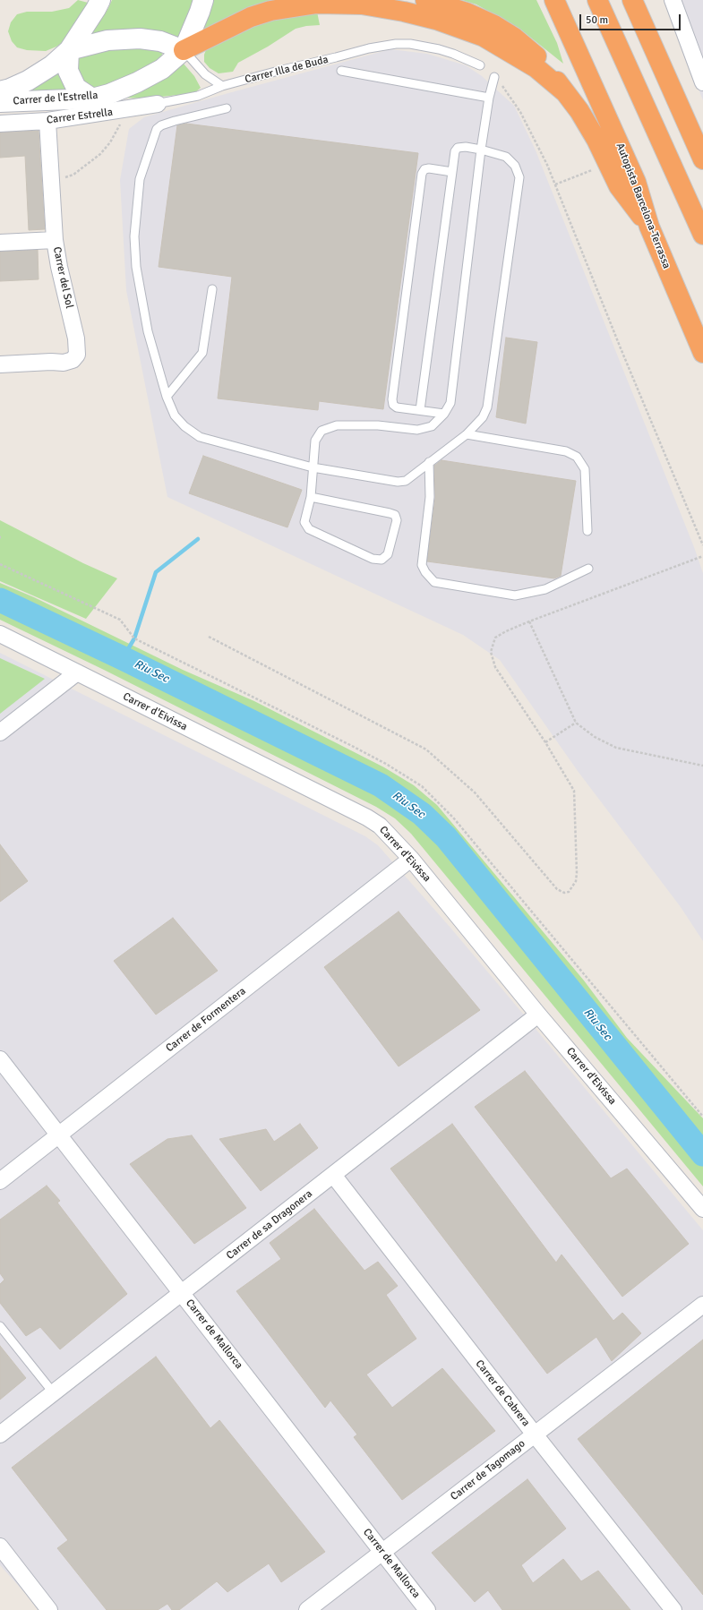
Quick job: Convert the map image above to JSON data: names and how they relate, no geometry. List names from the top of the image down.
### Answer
{
  "streets": {
    "highway": ["Autopista Barcelona-Terrassa"],
    "street": [
      "Carrer de l'Estrella",
      "Carrer Estrella",
      "Carrer del Sol",
      "Carrer d'Eivissa",
      "Carrer de Formentera",
      "Carrer de sa Dragonera",
      "Carrer de Mallorca",
      "Carrer de Cabrera",
      "Carrer de Tagomago"
    ],
    "lane": ["Carrer Illa de Buda"]
  },
  "crossings": [
    ["Carrer Illa de Buda", "Carrer Estrella"],
    ["Carrer Estrella", "Carrer del Sol"],
    ["Carrer d'Eivissa", "Carrer de Formentera"],
    ["Carrer d'Eivissa", "Carrer de sa Dragonera"],
    ["Carrer de Formentera", "Carrer de Mallorca"],
    ["Carrer de sa Dragonera", "Carrer de Mallorca"],
    ["Carrer de sa Dragonera", "Carrer de Cabrera"],
    ["Carrer de Mallorca", "Carrer de Tagomago"],
    ["Carrer de Cabrera", "Carrer de Tagomago"]
  ],
  "water": ["Riu Sec"],
  "scale_bar": "50 m"
}
